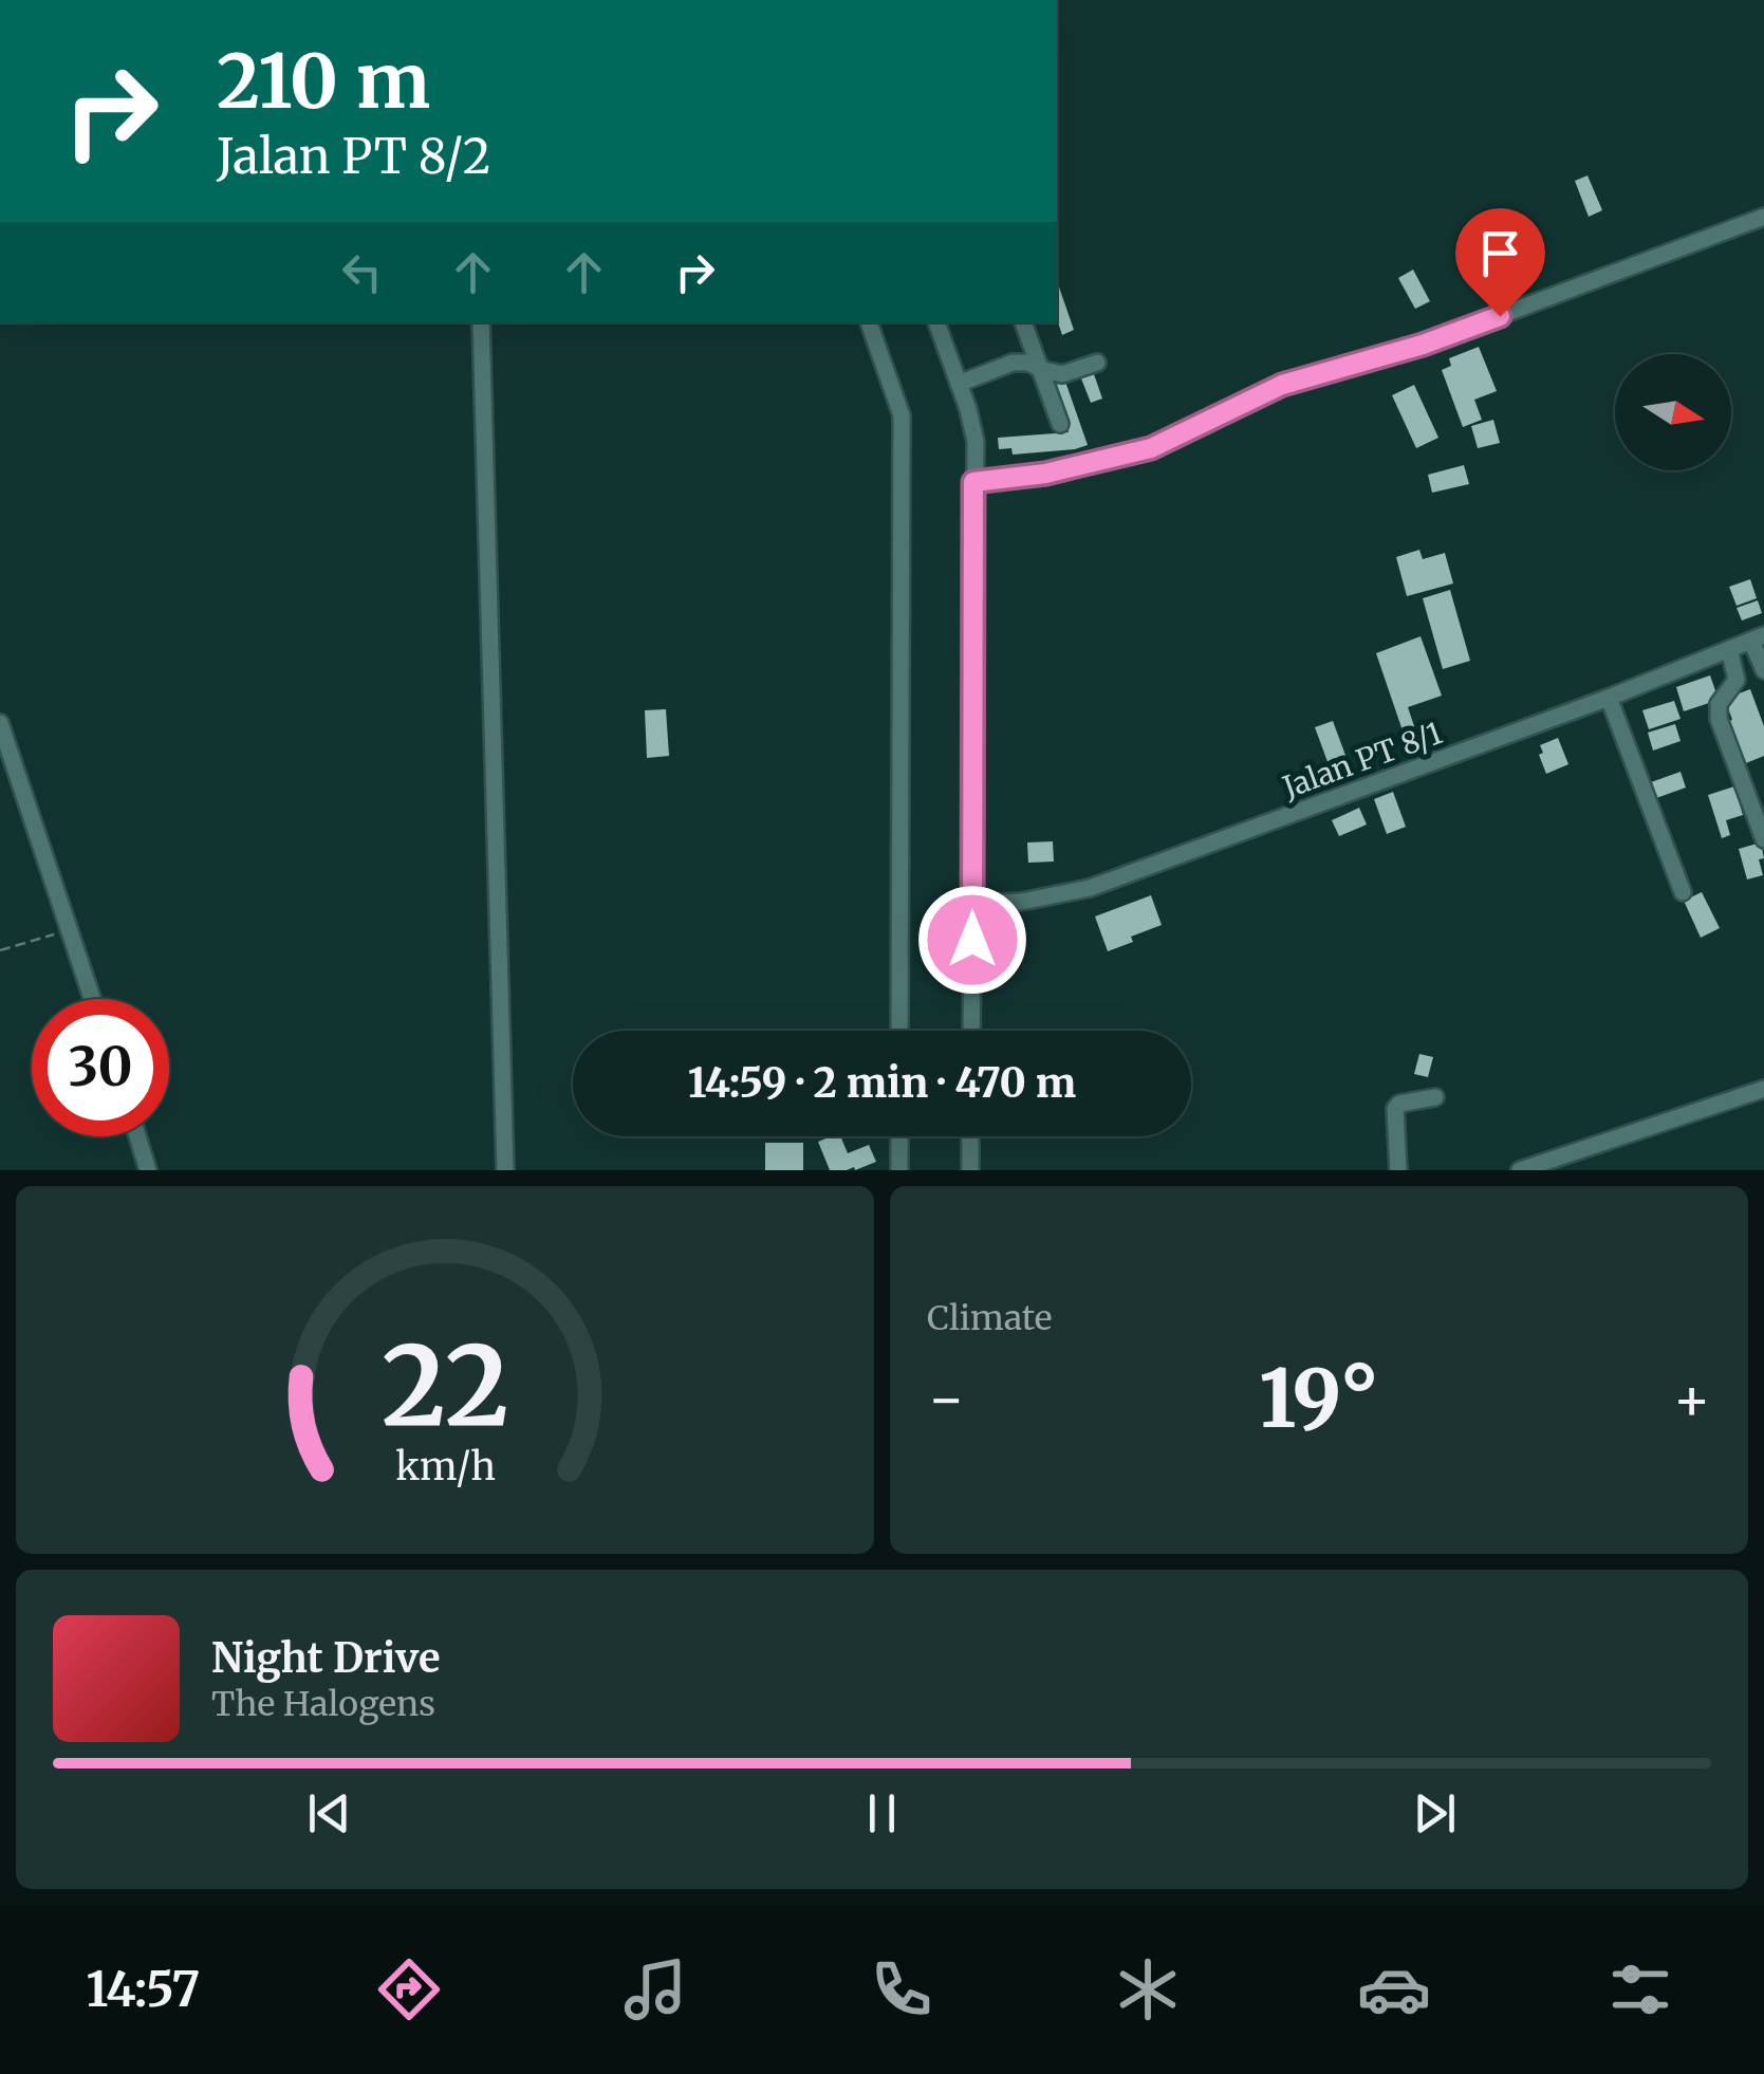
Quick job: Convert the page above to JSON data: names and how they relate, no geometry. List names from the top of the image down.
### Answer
{
  "streets": {
    "street": ["Jalan PT 8/1"]
  },
  "north": "right",
  "page": {
    "turn": ["210 m", "Jalan PT 8/2"],
    "limit": "30",
    "trip": "14:59 · 2 min · 470 m",
    "tile": "Climate",
    "heat": ["−", "19°", "+"],
    "song": ["Night Drive", "The Halogens"],
    "tabs": "14:57",
    "gauge": ["22", "km/h"]
  }
}
